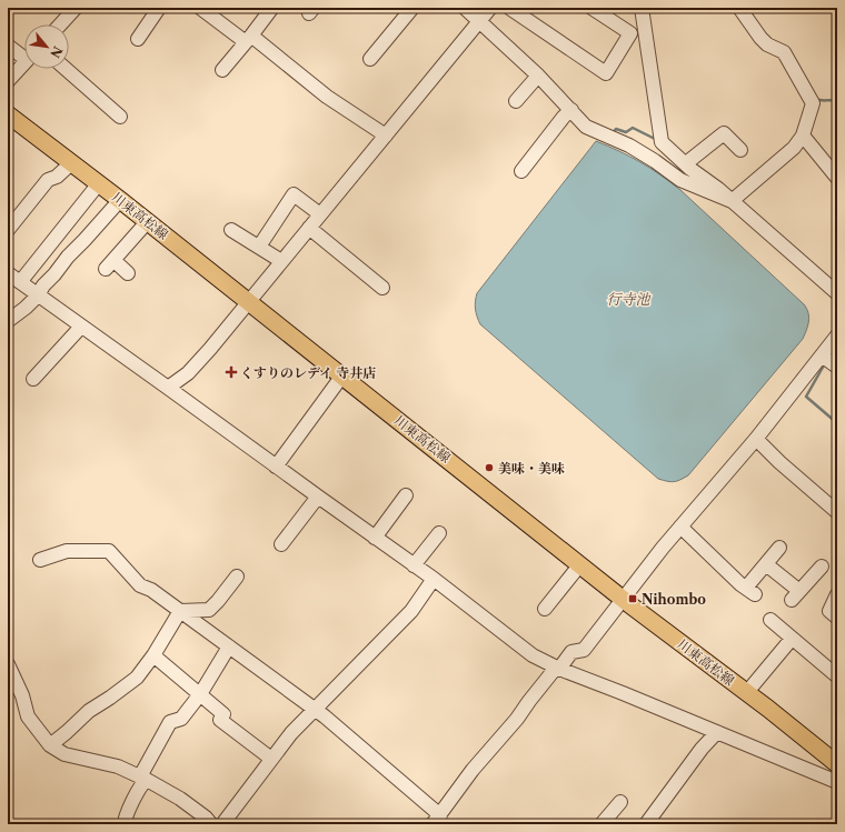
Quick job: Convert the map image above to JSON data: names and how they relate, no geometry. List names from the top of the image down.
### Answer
{
  "streets": {
    "main road": ["川東高松線"]
  },
  "water": ["行寺池"],
  "places": {
    "health": ["くすりのレデイ 寺井店"],
    "other": ["美味・美味"],
    "transit": ["Nihombo"]
  },
  "north": "bottom right"
}
